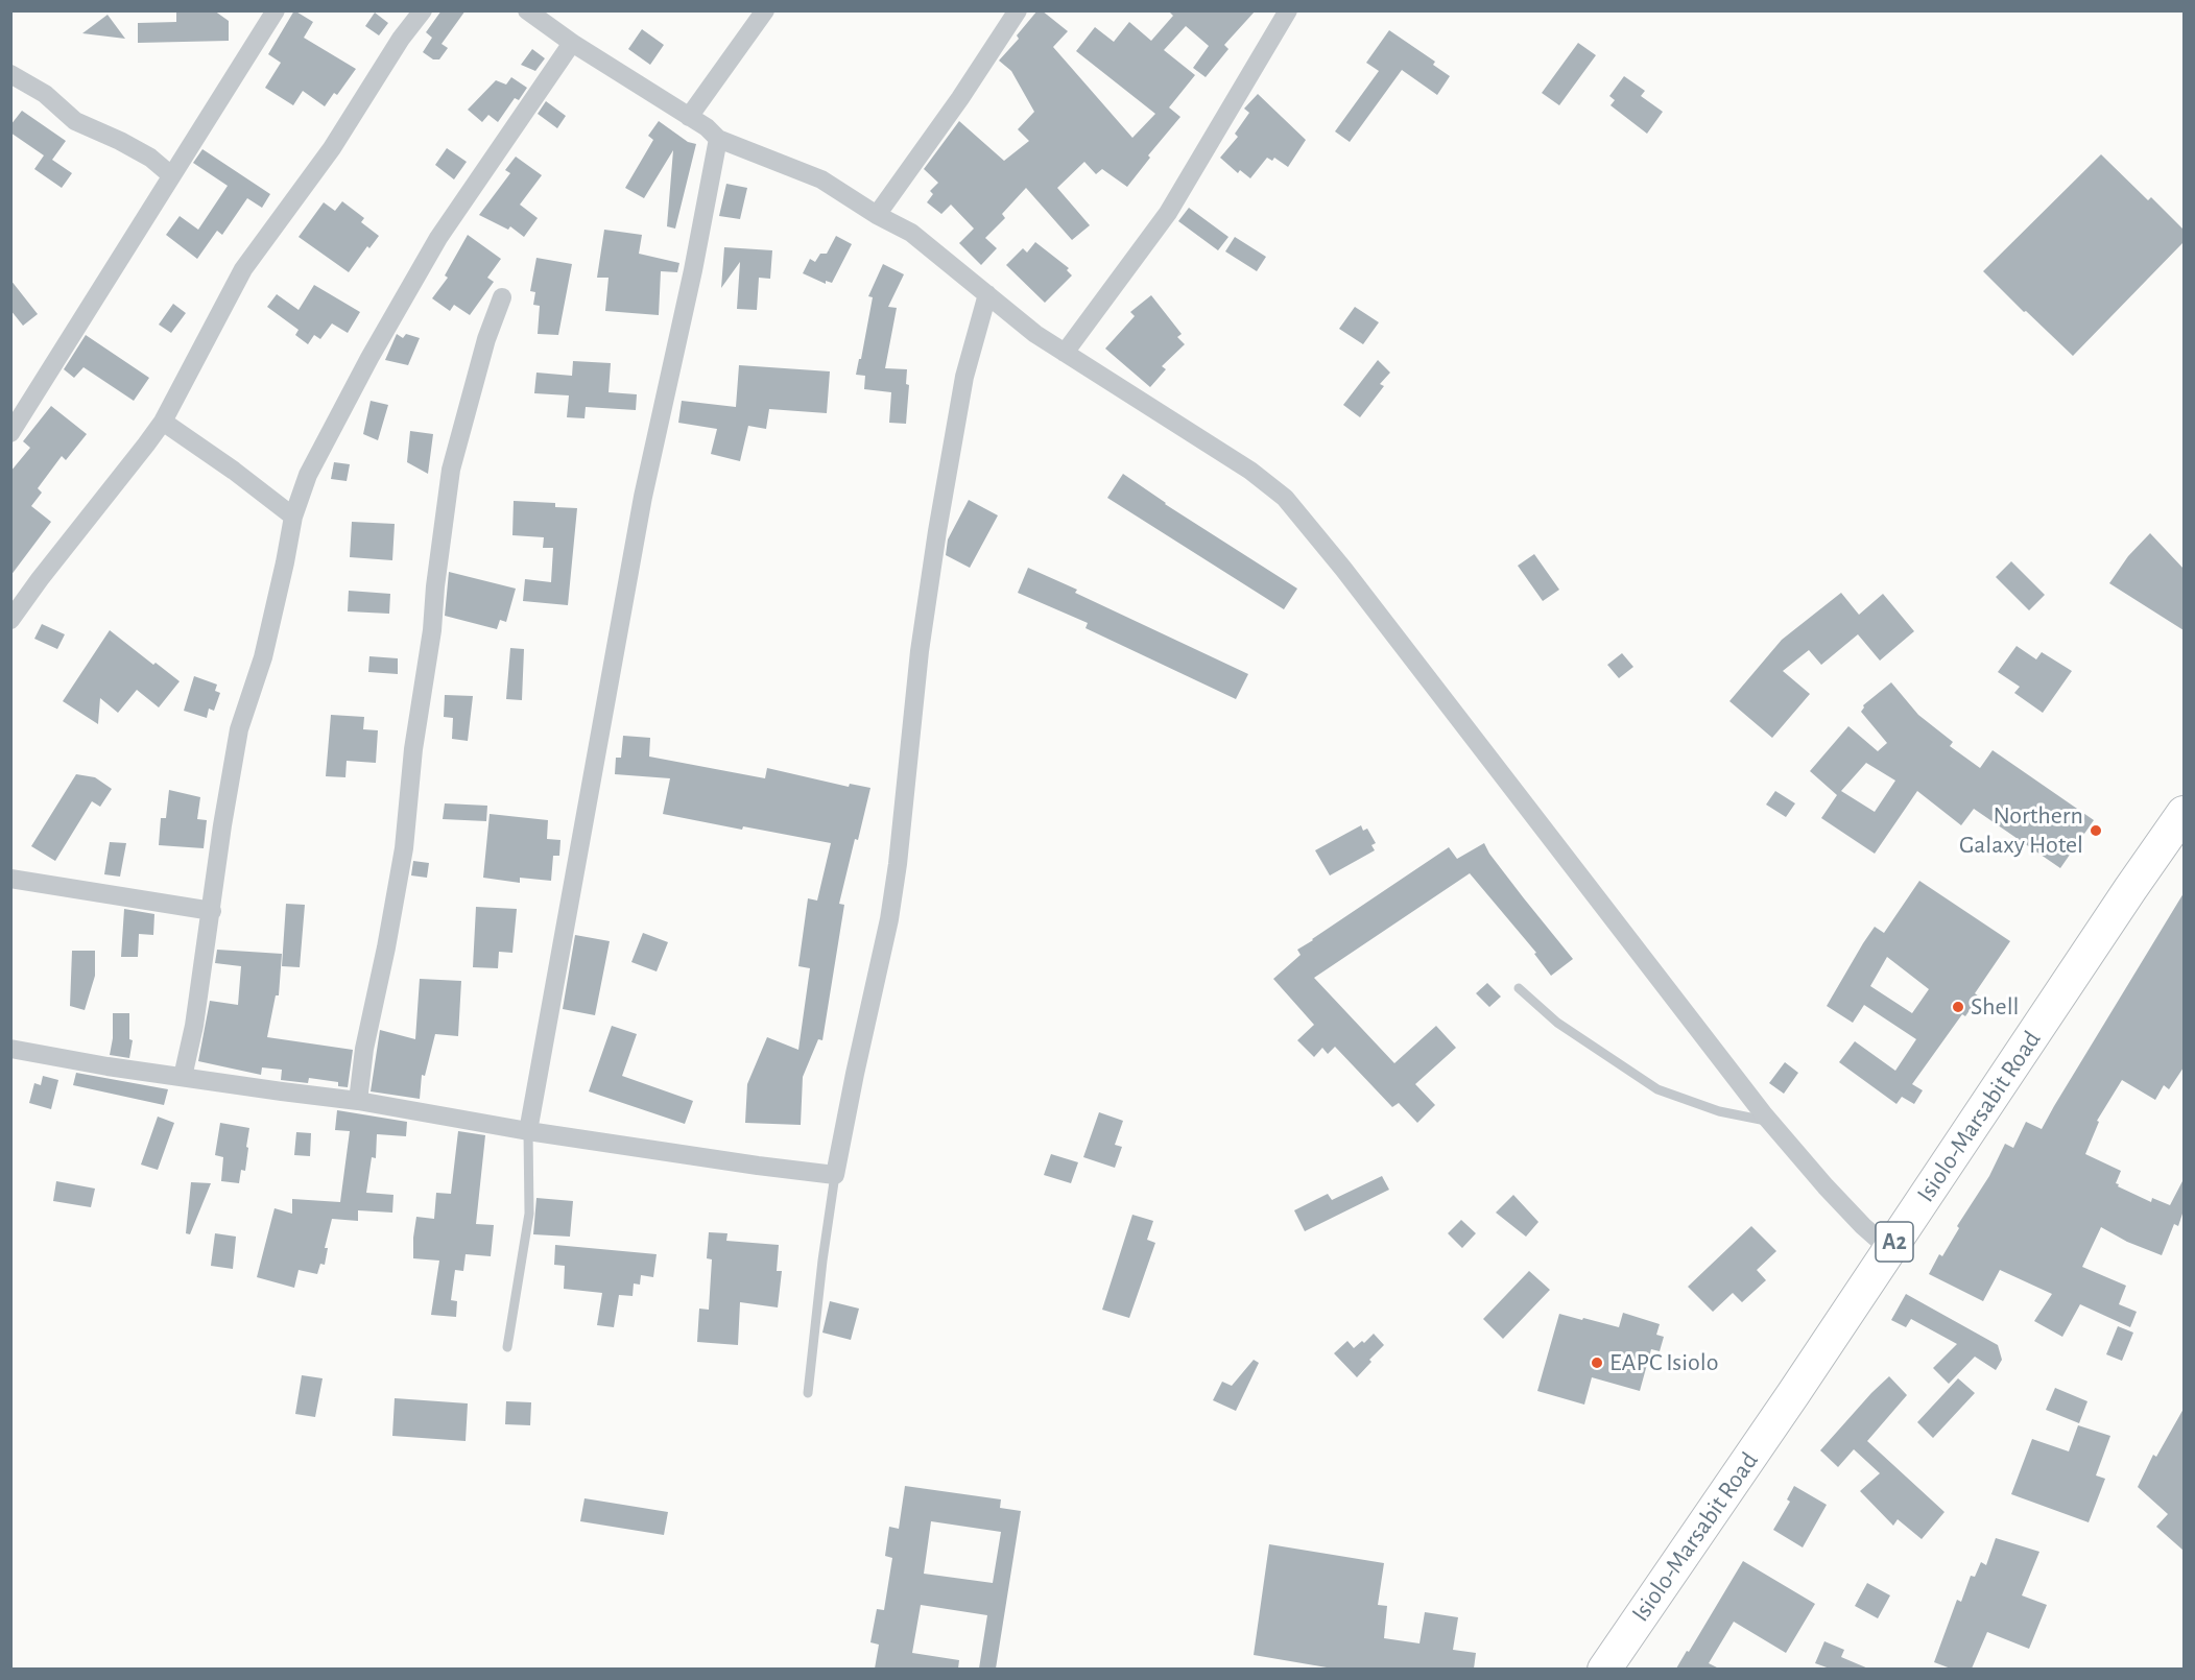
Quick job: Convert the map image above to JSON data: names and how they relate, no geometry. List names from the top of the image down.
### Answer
{
  "streets": {
    "highway": ["Isiolo-Marsabit Road", "A2"]
  },
  "places": ["Northern Galaxy Hotel", "Shell", "EAPC Isiolo"]
}
